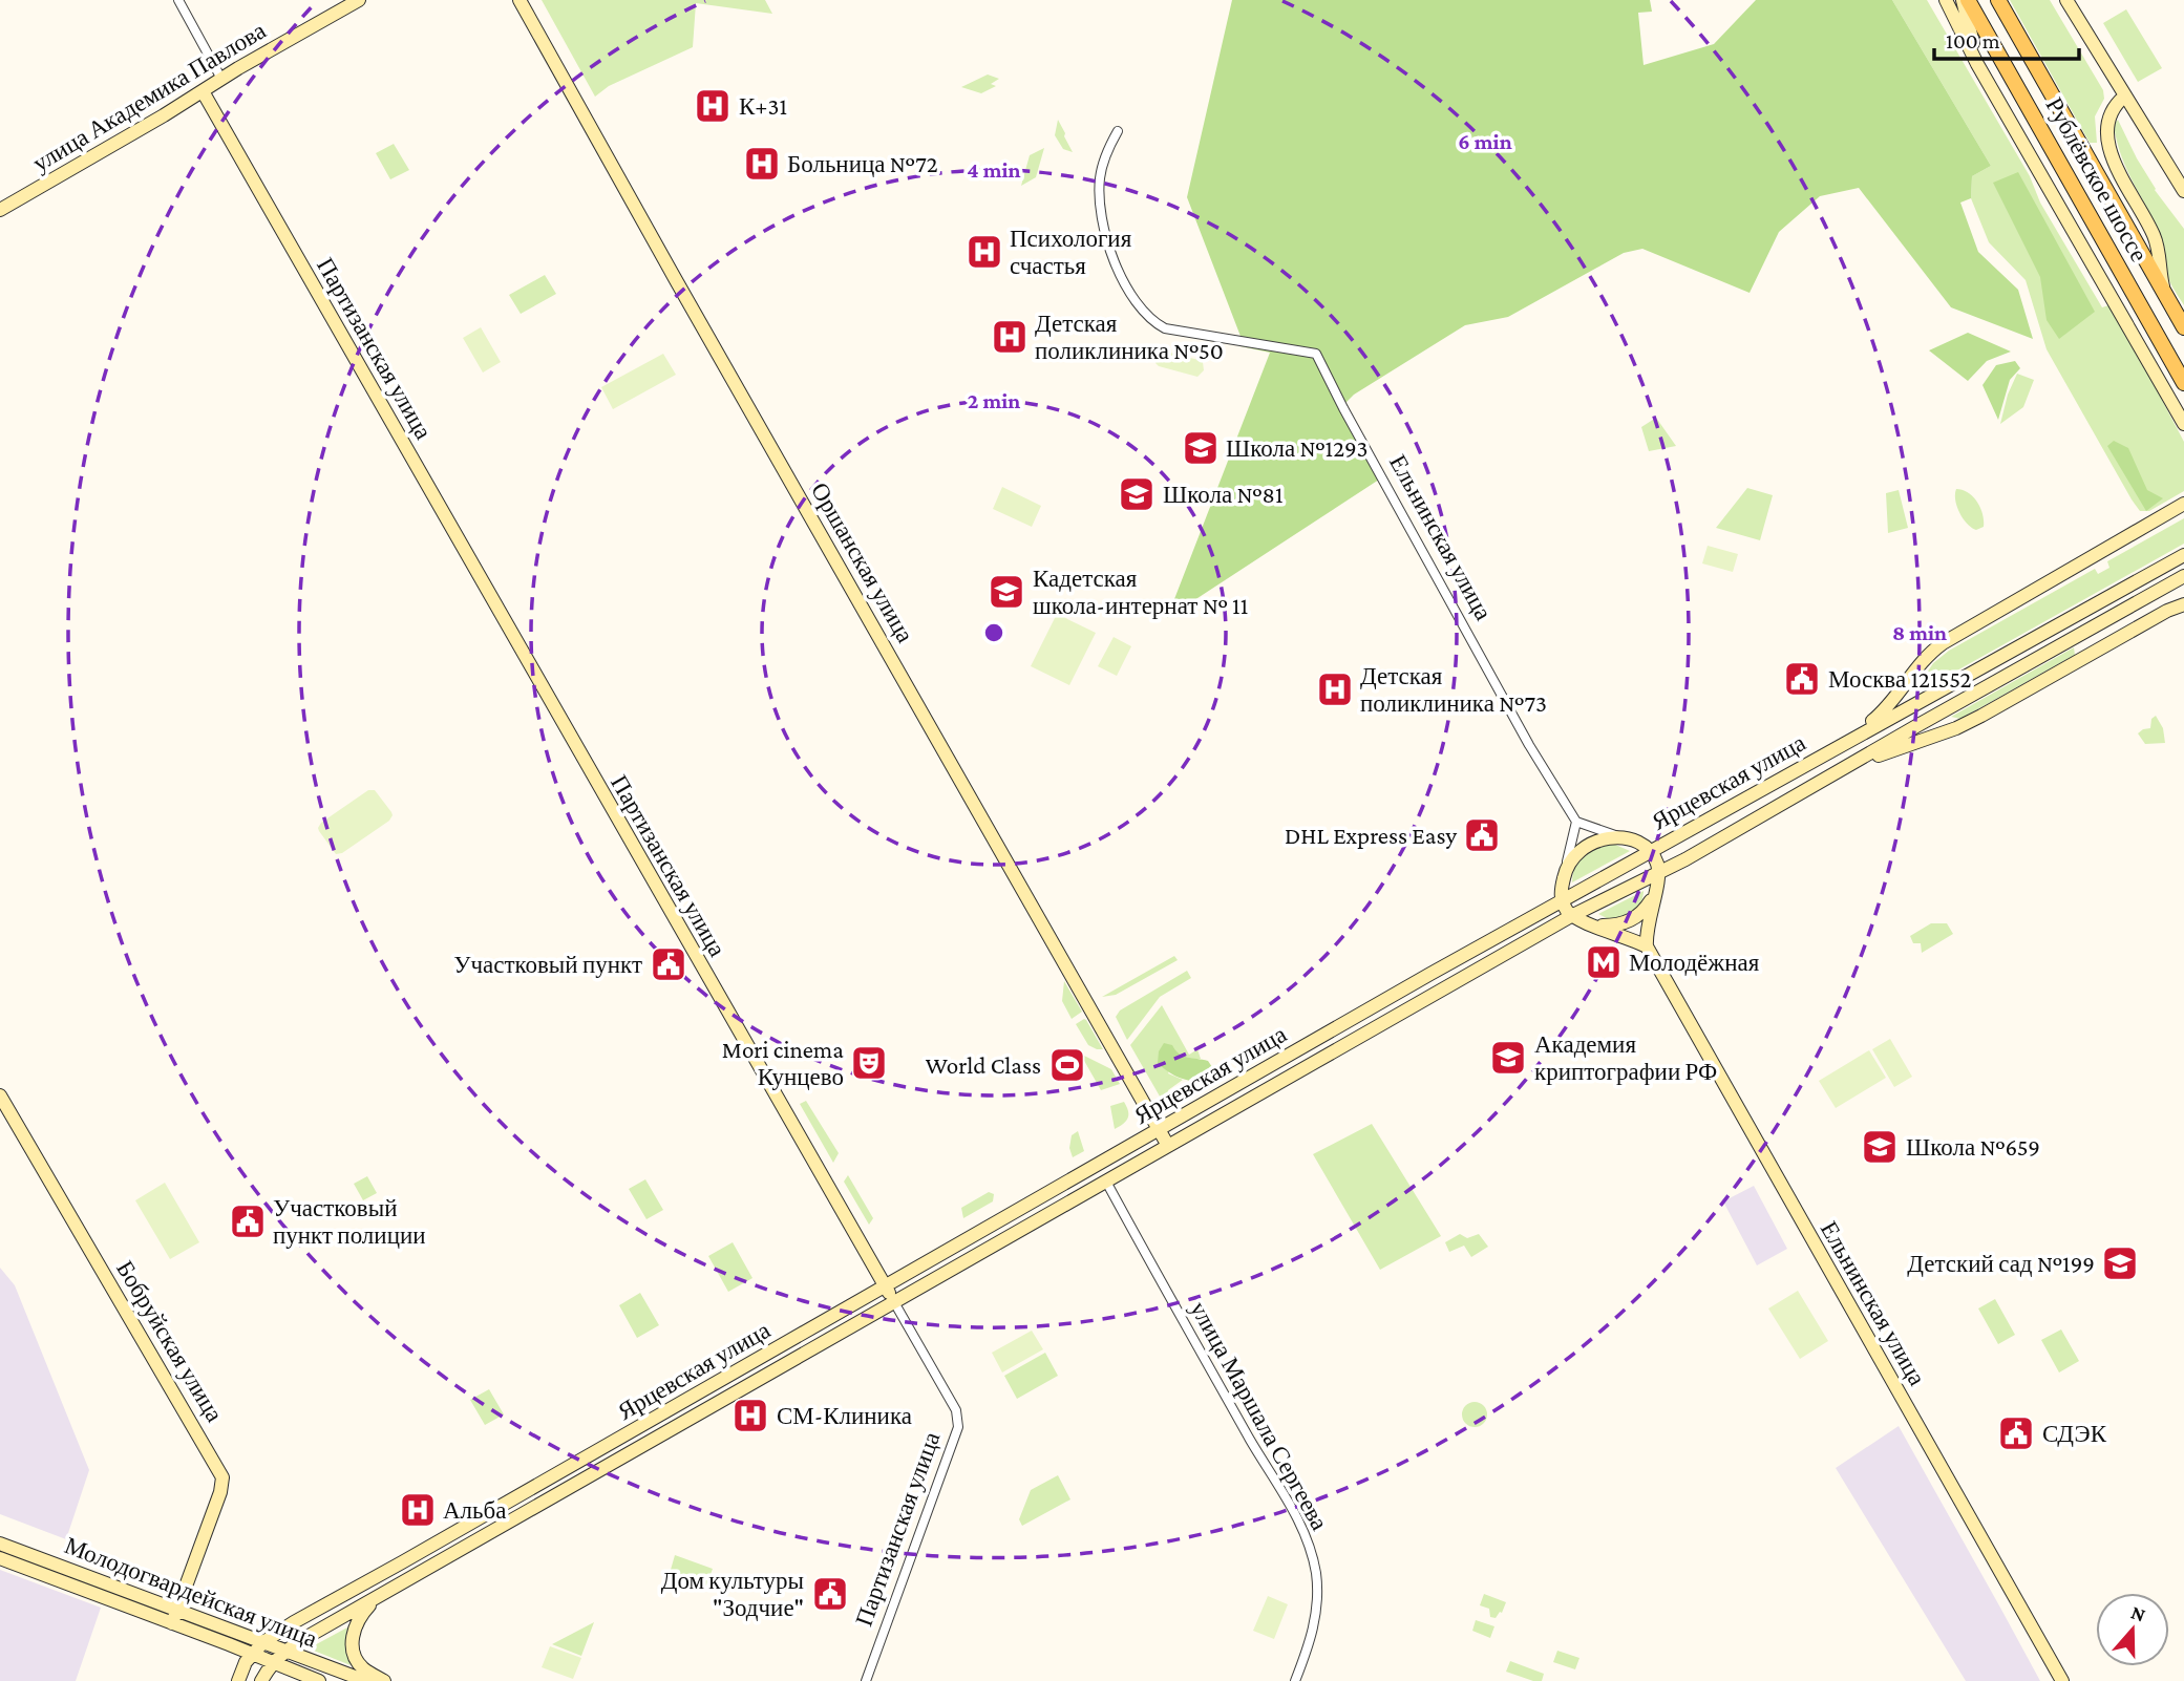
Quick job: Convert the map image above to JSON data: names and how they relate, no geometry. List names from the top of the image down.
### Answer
{
  "streets": {
    "main road": [
      "улица Академика Павлова",
      "Рублёвское шоссе",
      "Партизанская улица",
      "Ельнинская улица",
      "Оршанская улица",
      "Ярцевская улица",
      "Бобруйская улица",
      "Молодогвардейская улица"
    ],
    "street": ["улица Маршала Сергеева"]
  },
  "crossings": [
    ["улица Академика Павлова", "Партизанская улица"],
    ["Партизанская улица", "Ярцевская улица"],
    ["Оршанская улица", "Ярцевская улица"],
    ["Ярцевская улица", "улица Маршала Сергеева"],
    ["Ярцевская улица", "Молодогвардейская улица"],
    ["Бобруйская улица", "Молодогвардейская улица"]
  ],
  "places": {
    "hospital": [
      "К+31",
      "Больница №72",
      "Психология счастья",
      "Детская поликлиника №50",
      "Детская поликлиника №73",
      "СМ-Клиника",
      "Альба"
    ],
    "school or university": [
      "Школа №1293",
      "Школа №81",
      "Кадетская школа-интернат № 11",
      "Академия криптографии РФ",
      "Школа №659",
      "Детский сад №199"
    ],
    "public building": [
      "Москва 121552",
      "DHL Express Easy",
      "Участковый пункт",
      "Участковый пункт полиции",
      "СДЭК",
      "Дом культуры \"Зодчие\""
    ],
    "metro station": ["Молодёжная"],
    "theatre": ["Mori cinema Кунцево"],
    "sports": ["World Class"]
  },
  "scale_bar": "100 m",
  "north": "top",
  "rings": [
    "6 min",
    "4 min",
    "2 min",
    "8 min"
  ]
}
